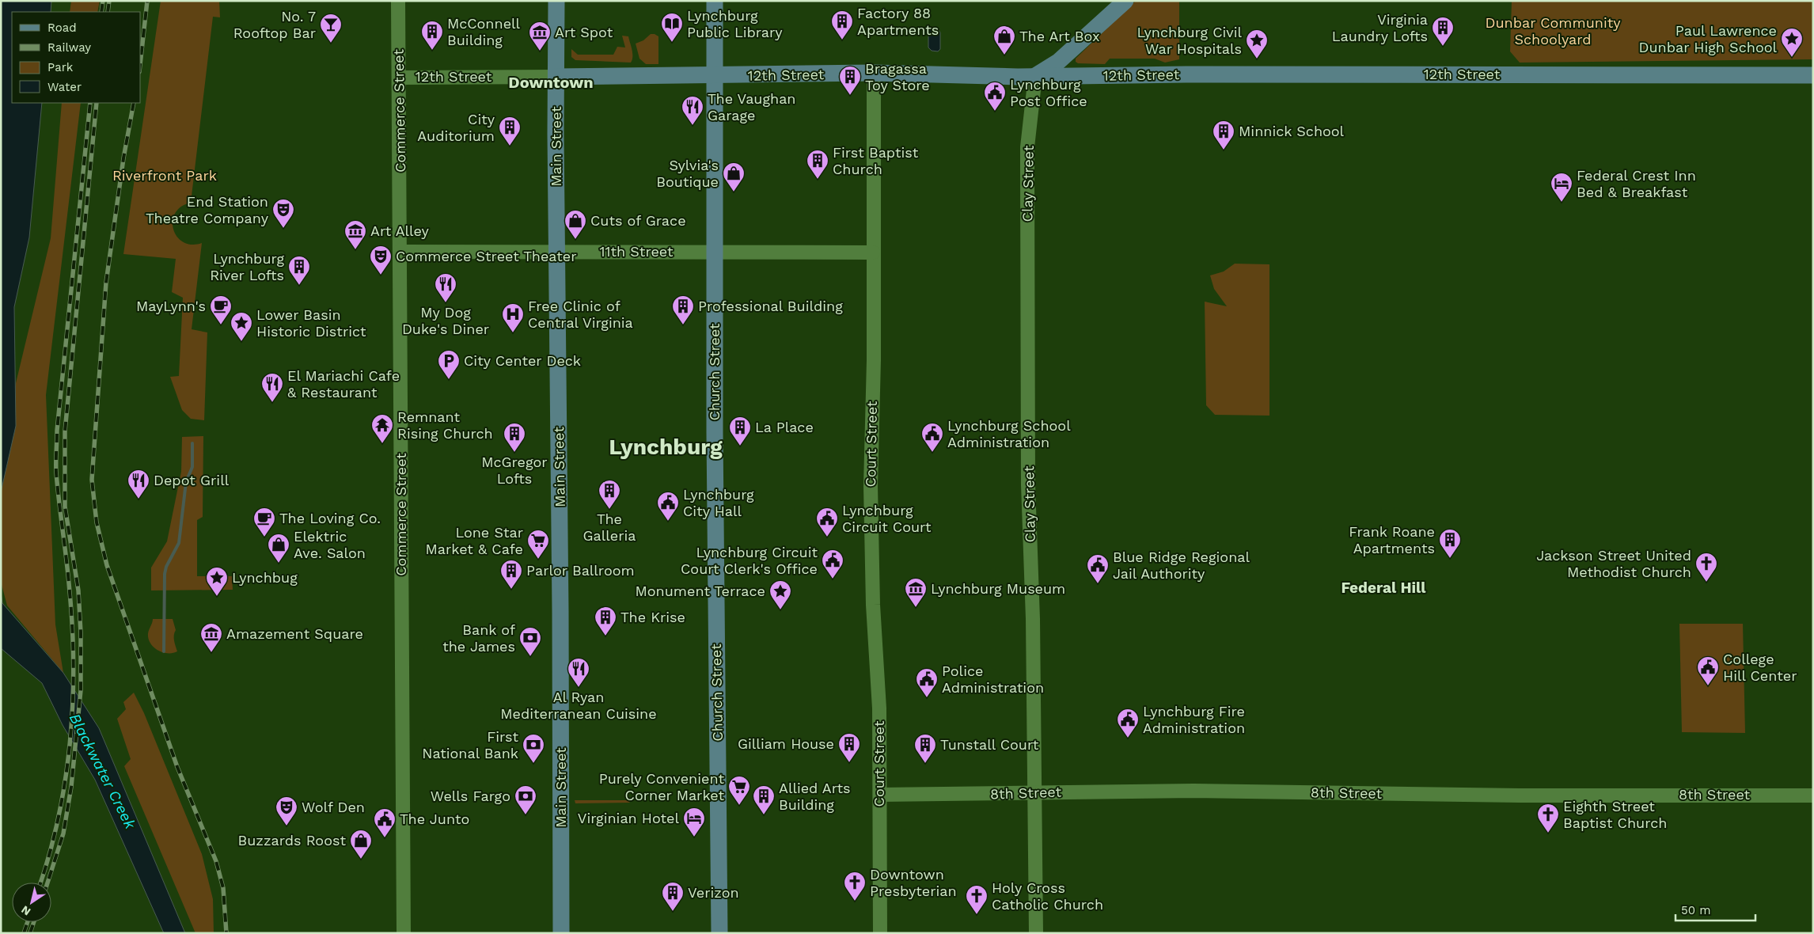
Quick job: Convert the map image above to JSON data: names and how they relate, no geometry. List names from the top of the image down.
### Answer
{
  "streets": {
    "main road": ["12th Street", "Main Street", "Church Street"],
    "street": [
      "Commerce Street",
      "Clay Street",
      "11th Street",
      "Court Street",
      "8th Street"
    ]
  },
  "crossings": [
    ["12th Street", "Commerce Street"],
    ["12th Street", "Main Street"],
    ["12th Street", "Clay Street"],
    ["12th Street", "Church Street"],
    ["12th Street", "Court Street"],
    ["Commerce Street", "11th Street"],
    ["Main Street", "11th Street"],
    ["Clay Street", "8th Street"],
    ["11th Street", "Church Street"],
    ["11th Street", "Court Street"],
    ["Court Street", "8th Street"]
  ],
  "districts": ["Downtown", "Lynchburg", "Federal Hill"],
  "water": ["Blackwater Creek"],
  "parks": ["Dunbar Community Schoolyard", "Riverfront Park"],
  "places": {
    "building": [
      "Factory 88 Apartments",
      "Virginia Laundry Lofts",
      "McConnell Building",
      "Bragassa Toy Store",
      "City Auditorium",
      "Minnick School",
      "First Baptist Church",
      "Lynchburg River Lofts",
      "Professional Building",
      "La Place",
      "McGregor Lofts",
      "The Galleria",
      "Frank Roane Apartments",
      "Parlor Ballroom",
      "The Krise",
      "Gilliam House",
      "Tunstall Court",
      "Allied Arts Building",
      "Verizon"
    ],
    "library": ["Lynchburg Public Library"],
    "bar": ["No. 7 Rooftop Bar"],
    "museum": [
      "Art Spot",
      "Art Alley",
      "Lynchburg Museum",
      "Amazement Square"
    ],
    "shop": [
      "The Art Box",
      "Sylvia's Boutique",
      "Cuts of Grace",
      "Elektric Ave. Salon",
      "Buzzards Roost"
    ],
    "place": [
      "Paul Lawrence Dunbar High School",
      "Lynchburg Civil War Hospitals",
      "Lower Basin Historic District",
      "Lynchbug",
      "Monument Terrace"
    ],
    "public building": [
      "Lynchburg Post Office",
      "Lynchburg School Administration",
      "Lynchburg City Hall",
      "Lynchburg Circuit Court",
      "Lynchburg Circuit Court Clerk's Office",
      "Blue Ridge Regional Jail Authority",
      "College Hill Center",
      "Police Administration",
      "Lynchburg Fire Administration",
      "The Junto"
    ],
    "restaurant": [
      "The Vaughan Garage",
      "My Dog Duke's Diner",
      "El Mariachi Cafe & Restaurant",
      "Depot Grill",
      "Al Ryan Mediterranean Cuisine"
    ],
    "hotel": ["Federal Crest Inn Bed & Breakfast", "Virginian Hotel"],
    "theatre": ["End Station Theatre Company", "Commerce Street Theater", "Wolf Den"],
    "cafe": ["MayLynn's", "The Loving Co."],
    "hospital": ["Free Clinic of Central Virginia"],
    "parking": ["City Center Deck"],
    "temple": ["Remnant Rising Church"],
    "supermarket": ["Lone Star Market & Cafe", "Purely Convenient Corner Market"],
    "church": [
      "Jackson Street United Methodist Church",
      "Eighth Street Baptist Church",
      "Downtown Presbyterian",
      "Holy Cross Catholic Church"
    ],
    "bank": ["Bank of the James", "First National Bank", "Wells Fargo"]
  },
  "legend": [
    "Road",
    "Railway",
    "Park",
    "Water"
  ],
  "scale_bar": "50 m",
  "north": "bottom left"
}
